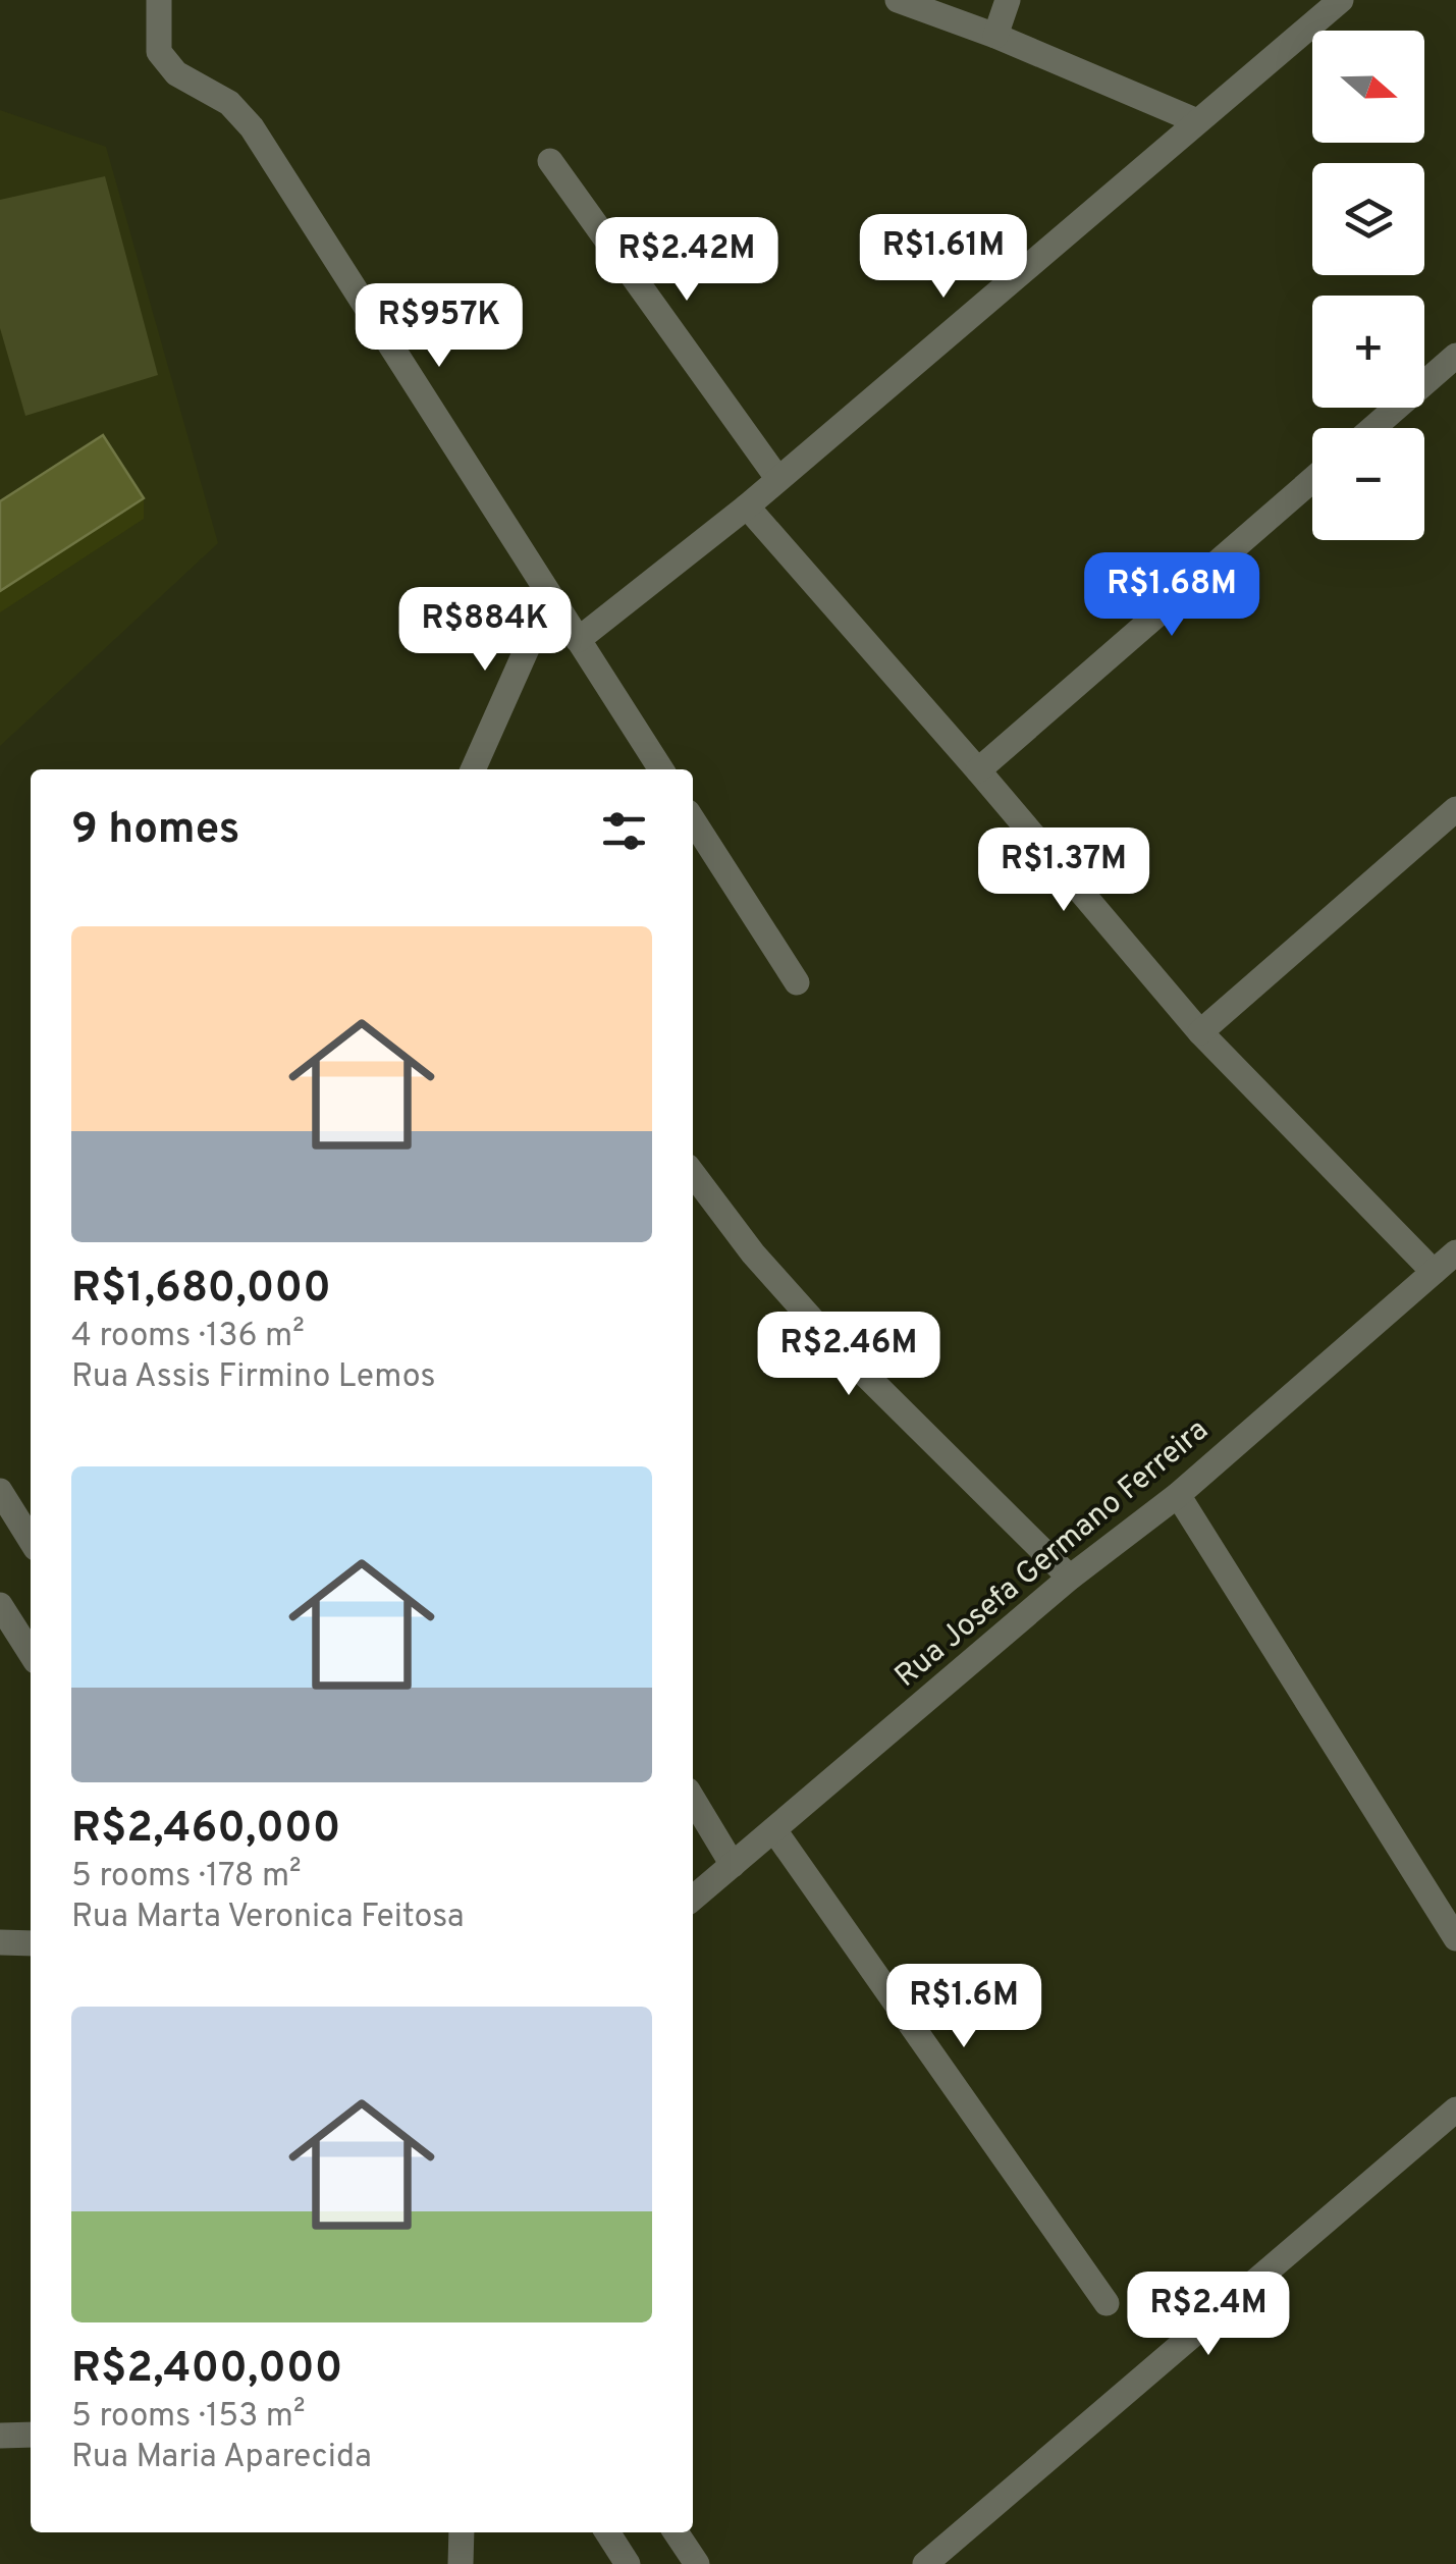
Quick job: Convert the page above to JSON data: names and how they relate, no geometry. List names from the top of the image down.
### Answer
{
  "streets": {
    "street": ["Rua Josefa Germano Ferreira"]
  },
  "north": "right",
  "page": {
    "map_buttons": ["+", "−"],
    "price": [
      "R$1.61M",
      "R$2.42M",
      "R$957K",
      "R$1.68M",
      "R$884K",
      "R$1.37M",
      "R$2.46M",
      "R$1.6M",
      "R$2.4M"
    ],
    "heading": "9 homes",
    "list": [
      {
        "name": "R$1,680,000",
        "note": "4 rooms · 136 m² · Rua Assis Firmino Lemos"
      },
      {
        "name": "R$2,460,000",
        "note": "5 rooms · 178 m² · Rua Marta Veronica Feitosa"
      },
      {
        "name": "R$2,400,000",
        "note": "5 rooms · 153 m² · Rua Maria Aparecida"
      }
    ]
  }
}
